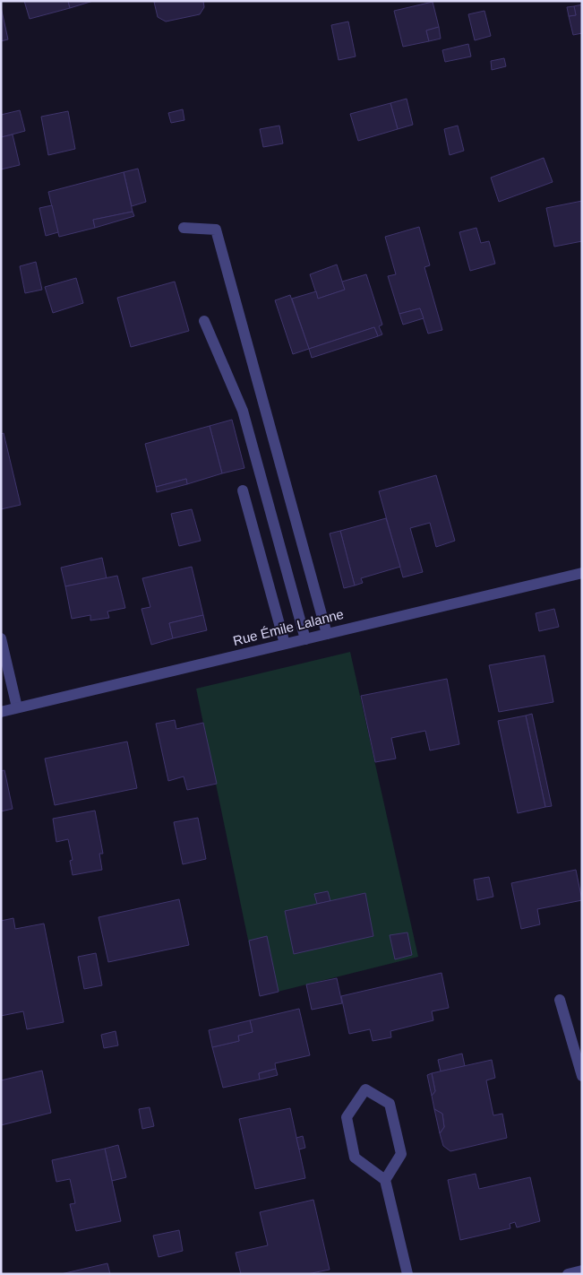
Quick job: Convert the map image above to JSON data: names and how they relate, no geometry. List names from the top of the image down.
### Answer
{
  "streets": {
    "street": ["Rue Émile Lalanne"]
  }
}
